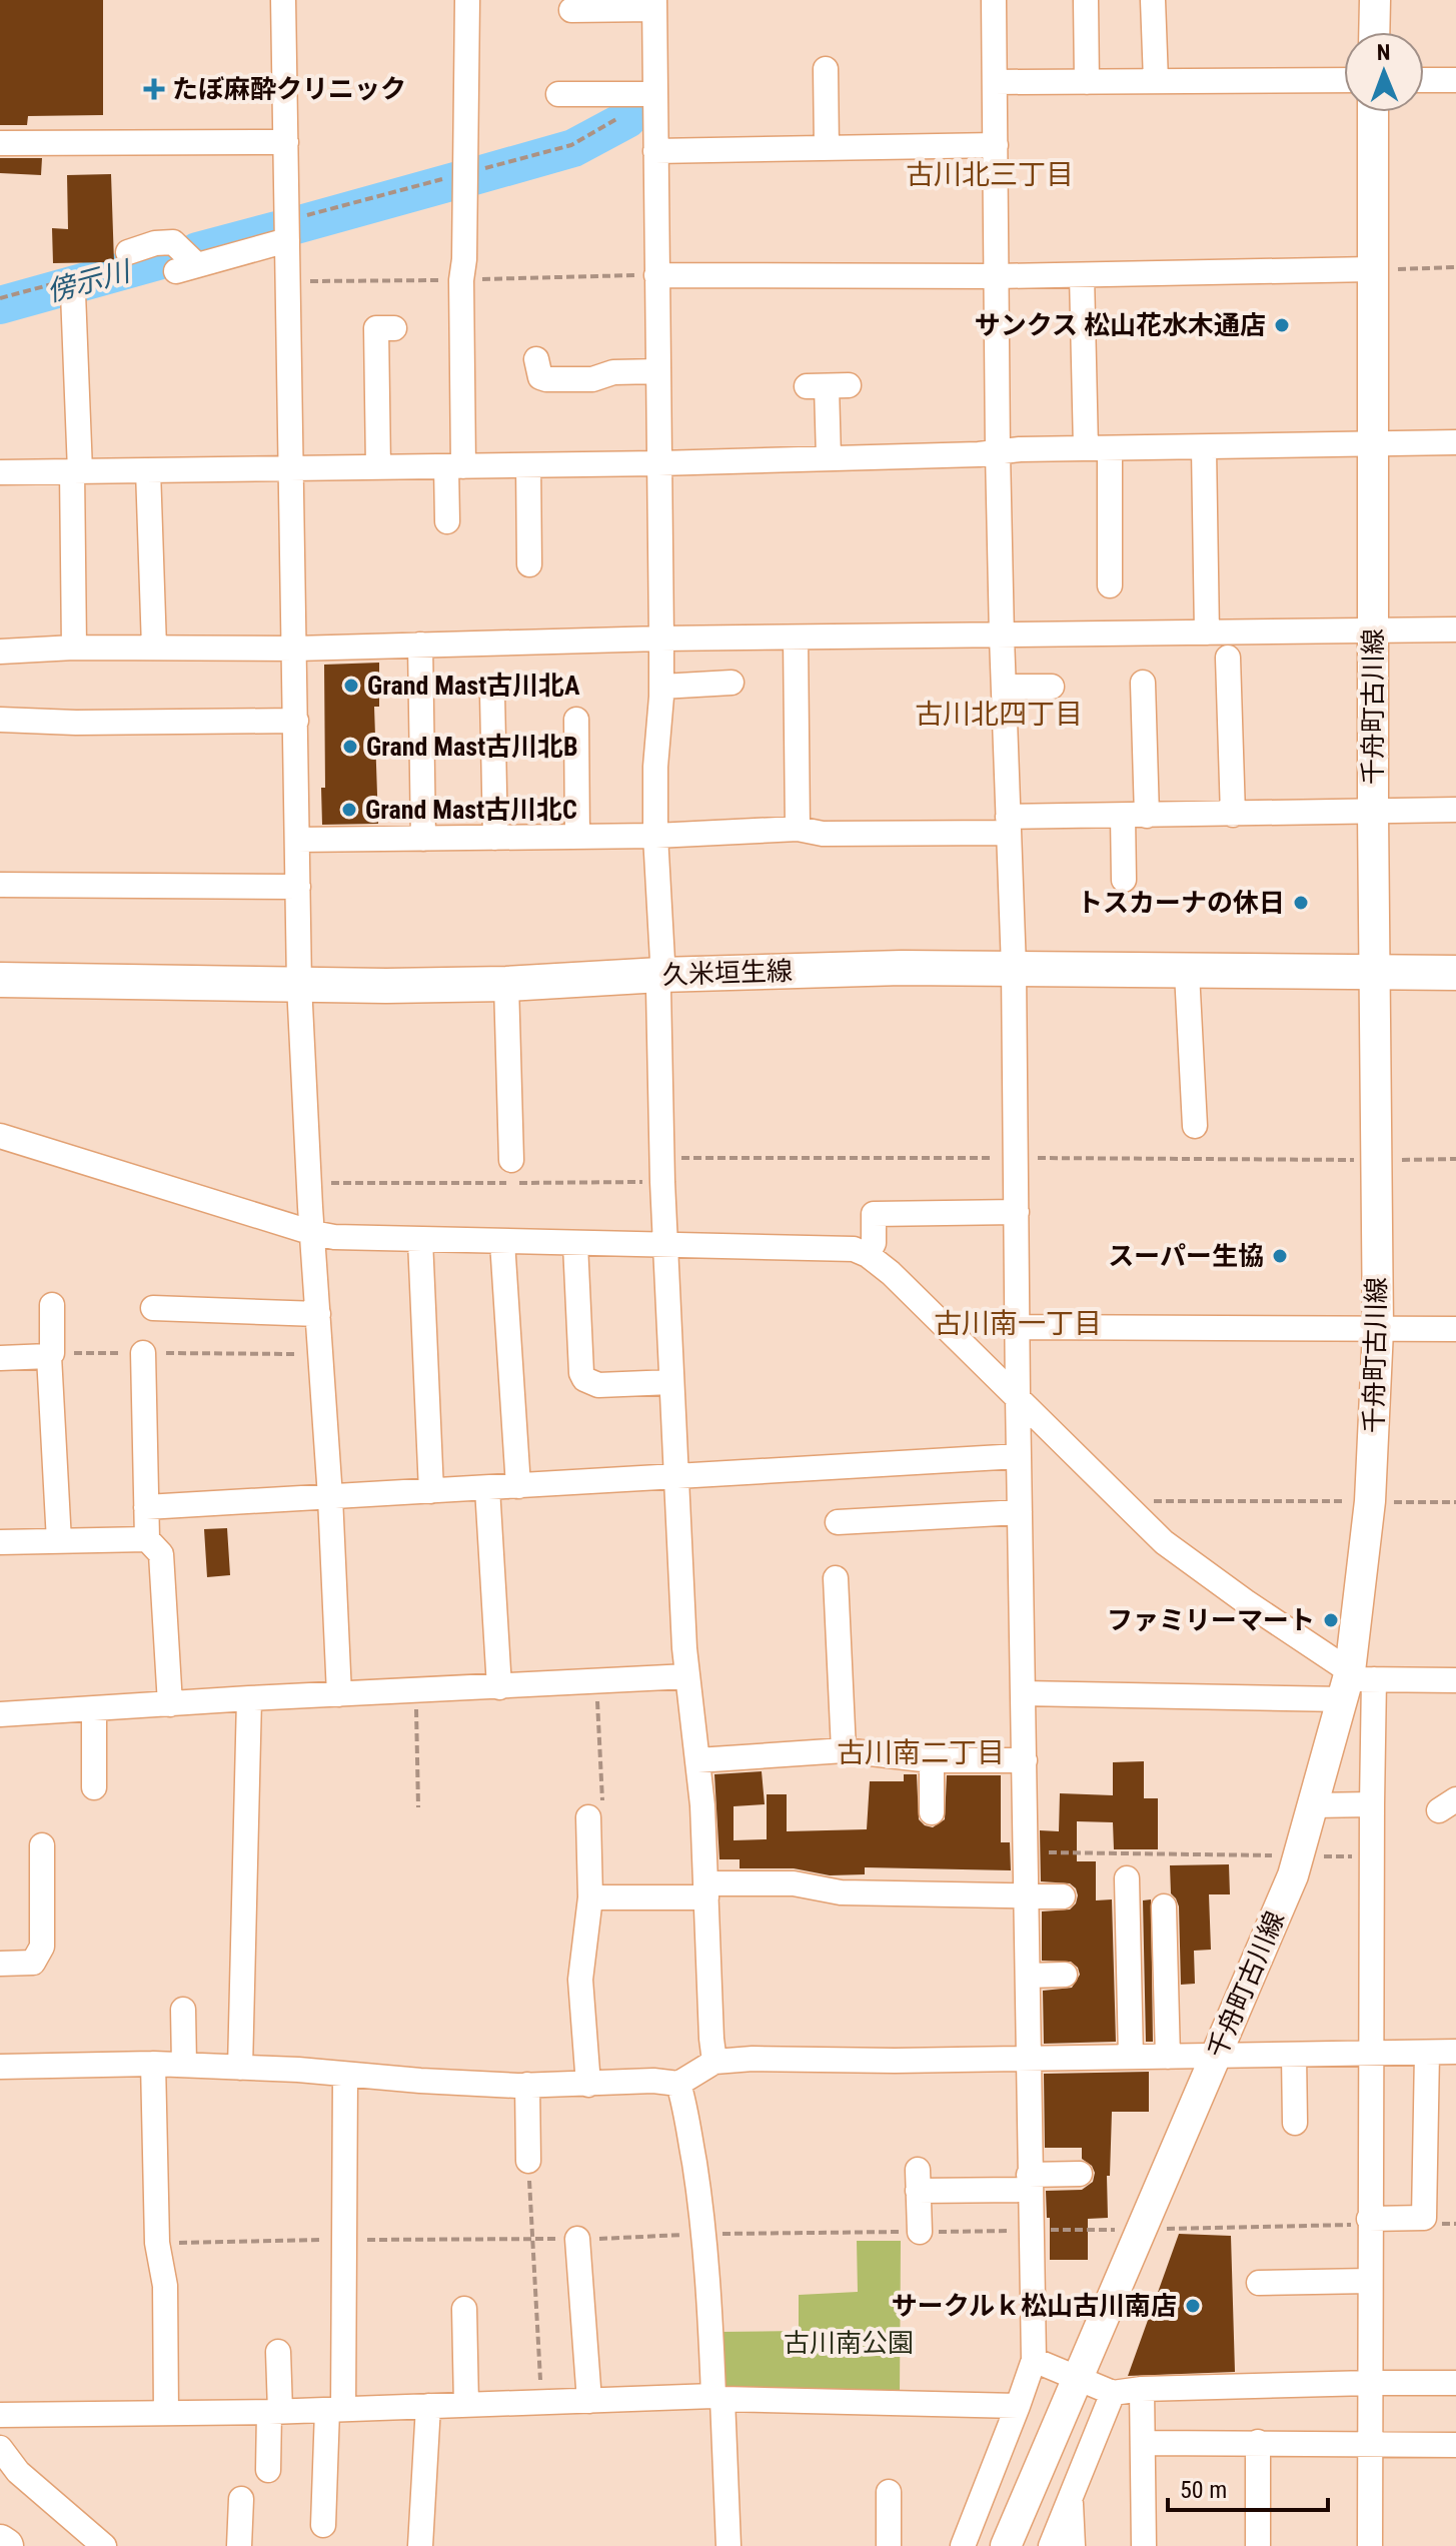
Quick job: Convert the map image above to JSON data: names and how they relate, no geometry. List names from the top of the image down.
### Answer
{
  "streets": {
    "main road": ["久米垣生線"],
    "street": ["千舟町古川線"]
  },
  "crossings": [
    ["千舟町古川線", "久米垣生線"]
  ],
  "districts": [
    "古川北三丁目",
    "古川北四丁目",
    "古川南一丁目",
    "古川南二丁目"
  ],
  "water": ["傍示川"],
  "parks": ["古川南公園"],
  "places": {
    "health": ["たぼ麻酔クリニック"],
    "other": [
      "サンクス 松山花水木通店",
      "Grand Mast古川北A",
      "Grand Mast古川北B",
      "Grand Mast古川北C",
      "トスカーナの休日",
      "スーパー生協",
      "ファミリーマート",
      "サークルｋ松山古川南店"
    ]
  },
  "scale_bar": "50 m",
  "north": "top"
}
